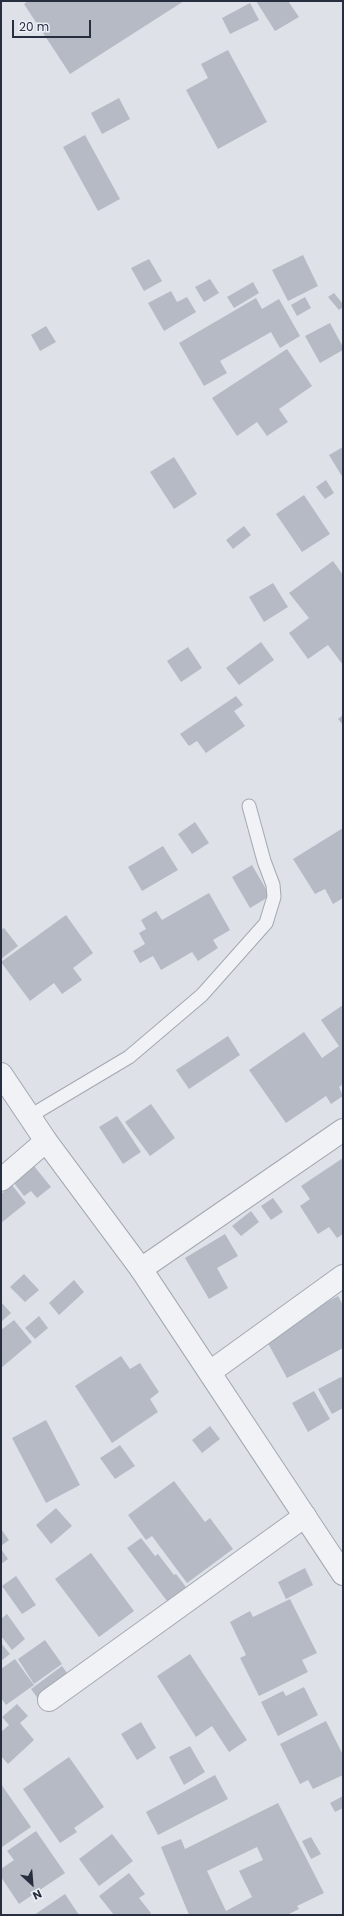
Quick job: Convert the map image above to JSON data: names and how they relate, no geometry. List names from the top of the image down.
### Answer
{
  "scale_bar": "20 m",
  "north": "bottom right"
}
